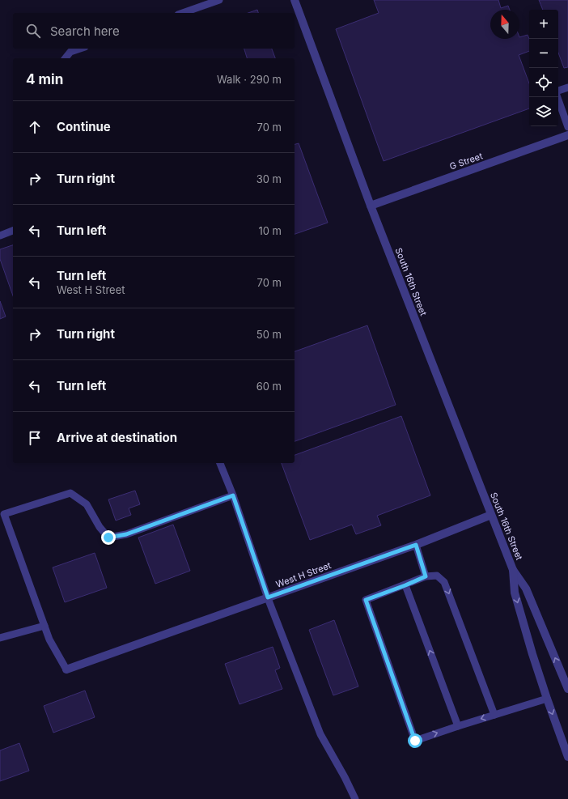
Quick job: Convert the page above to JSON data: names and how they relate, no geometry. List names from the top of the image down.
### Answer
{
  "streets": {
    "street": ["G Street", "South 16th Street", "West H Street"]
  },
  "crossings": [
    ["G Street", "South 16th Street"],
    ["South 16th Street", "West H Street"]
  ],
  "north": "top",
  "page": {
    "map_buttons": ["+", "−"],
    "search": "Search here",
    "heading": ["4 min", "Walk · 290 m"],
    "list": [
      ["Continue", "70 m"],
      ["Turn right", "30 m"],
      ["Turn left", "10 m"],
      ["Turn left", "West H Street", "70 m"],
      ["Turn right", "50 m"],
      ["Turn left", "60 m"],
      "Arrive at destination"
    ]
  }
}
